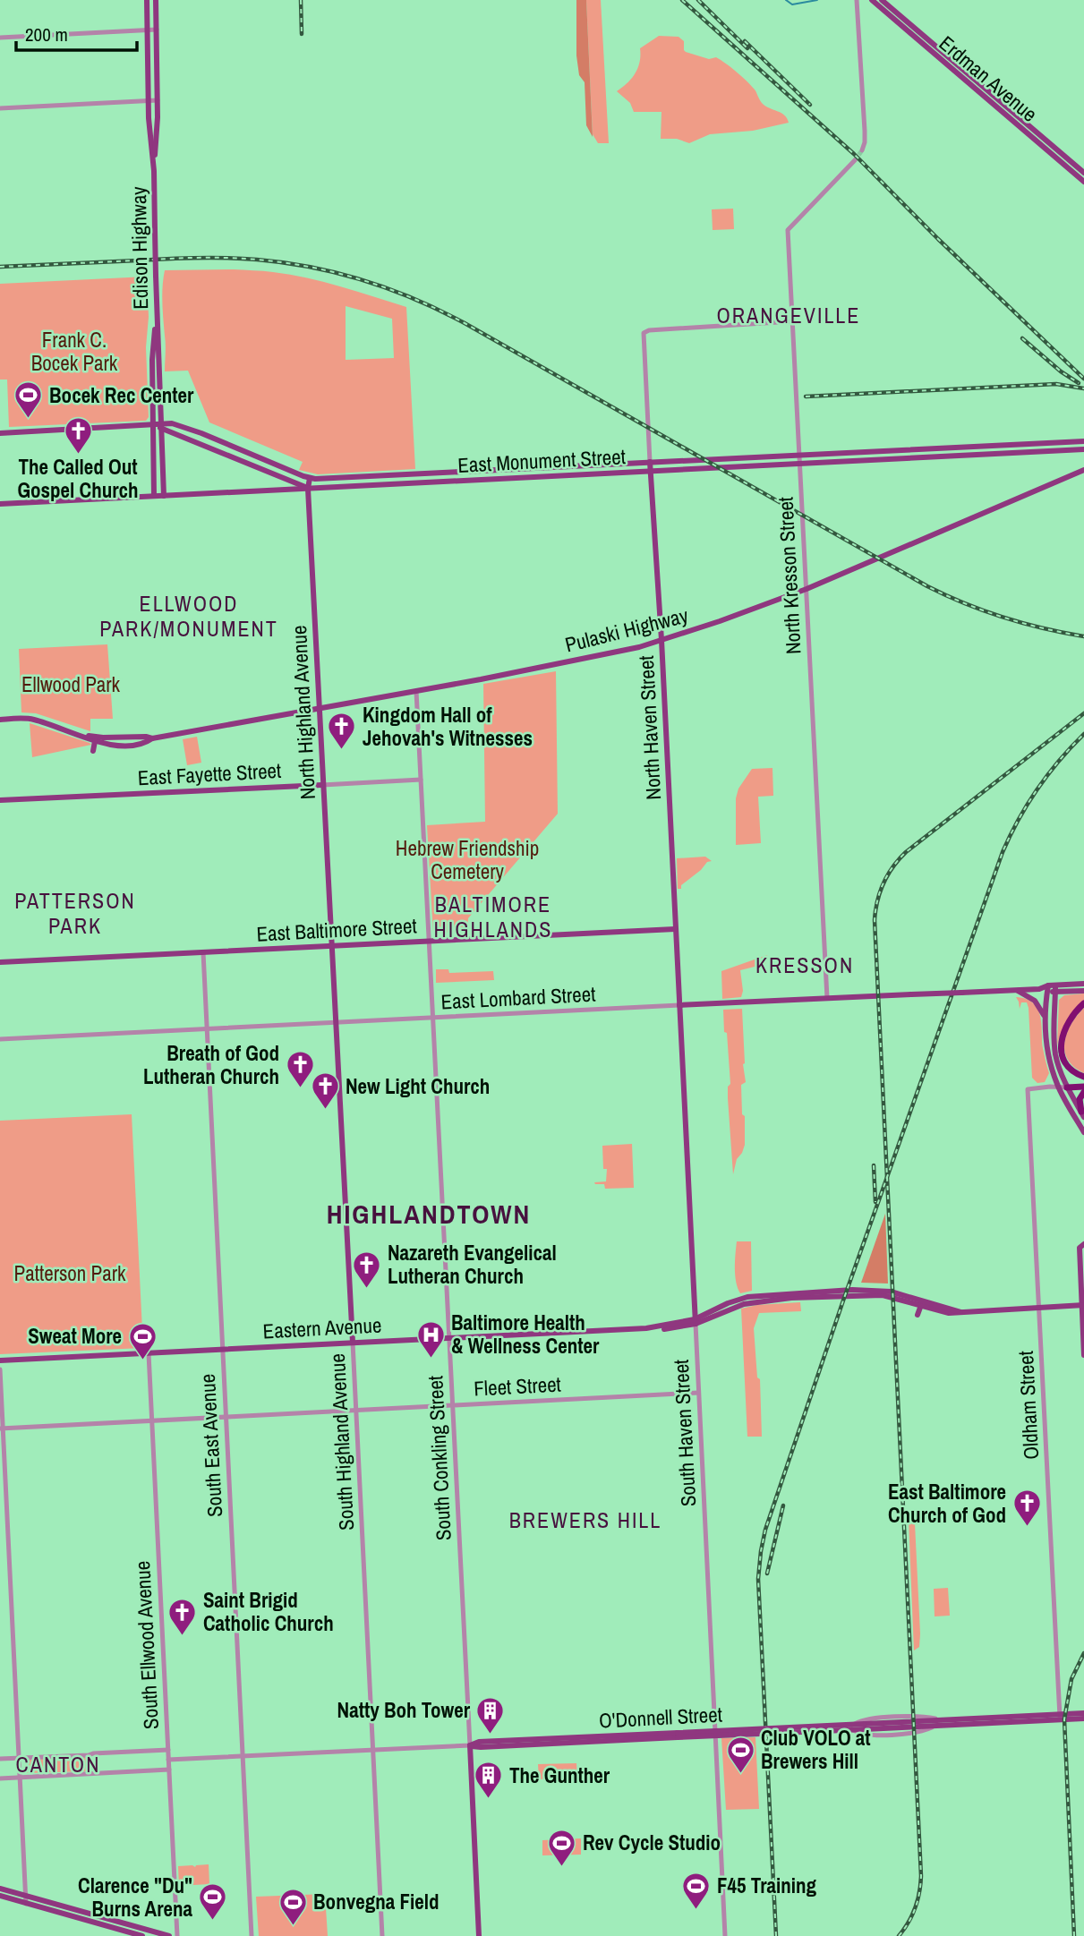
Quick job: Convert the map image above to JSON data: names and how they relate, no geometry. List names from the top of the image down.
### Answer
{
  "streets": {
    "main road": [
      "Erdman Avenue",
      "Edison Highway",
      "East Monument Street",
      "Pulaski Highway",
      "North Highland Avenue",
      "North Haven Street",
      "East Fayette Street",
      "East Baltimore Street",
      "East Lombard Street",
      "Eastern Avenue",
      "South Haven Street",
      "South Highland Avenue",
      "South Conkling Street",
      "O'Donnell Street"
    ],
    "street": [
      "North Kresson Street",
      "Fleet Street",
      "Oldham Street",
      "South East Avenue",
      "South Ellwood Avenue"
    ]
  },
  "crossings": [
    ["Edison Highway", "East Monument Street"],
    ["East Monument Street", "North Kresson Street"],
    ["East Monument Street", "North Highland Avenue"],
    ["East Monument Street", "North Haven Street"],
    ["North Kresson Street", "Pulaski Highway"],
    ["North Kresson Street", "North Haven Street"],
    ["North Kresson Street", "East Lombard Street"],
    ["Pulaski Highway", "North Highland Avenue"],
    ["Pulaski Highway", "North Haven Street"],
    ["Pulaski Highway", "South Conkling Street"],
    ["North Highland Avenue", "East Fayette Street"],
    ["North Highland Avenue", "East Baltimore Street"],
    ["North Highland Avenue", "South Highland Avenue"],
    ["North Haven Street", "East Baltimore Street"],
    ["North Haven Street", "South Haven Street"],
    ["East Fayette Street", "South Conkling Street"],
    ["East Baltimore Street", "South Haven Street"],
    ["East Baltimore Street", "South Highland Avenue"],
    ["East Baltimore Street", "South East Avenue"],
    ["East Baltimore Street", "South Conkling Street"],
    ["East Lombard Street", "South Haven Street"],
    ["East Lombard Street", "South Highland Avenue"],
    ["East Lombard Street", "South East Avenue"],
    ["East Lombard Street", "South Conkling Street"],
    ["Eastern Avenue", "Oldham Street"],
    ["Eastern Avenue", "South Haven Street"],
    ["Eastern Avenue", "South Highland Avenue"],
    ["Eastern Avenue", "South East Avenue"],
    ["Eastern Avenue", "South Conkling Street"],
    ["Eastern Avenue", "South Ellwood Avenue"],
    ["Fleet Street", "South Haven Street"],
    ["Fleet Street", "South Highland Avenue"],
    ["Fleet Street", "South East Avenue"],
    ["Fleet Street", "South Conkling Street"],
    ["Fleet Street", "South Ellwood Avenue"],
    ["Oldham Street", "O'Donnell Street"],
    ["South Haven Street", "O'Donnell Street"],
    ["South Highland Avenue", "O'Donnell Street"],
    ["South East Avenue", "O'Donnell Street"],
    ["South Conkling Street", "O'Donnell Street"],
    ["South Ellwood Avenue", "O'Donnell Street"]
  ],
  "districts": [
    "ORANGEVILLE",
    "ELLWOOD PARK/MONUMENT",
    "PATTERSON PARK",
    "BALTIMORE HIGHLANDS",
    "KRESSON",
    "HIGHLANDTOWN",
    "BREWERS HILL",
    "CANTON"
  ],
  "parks": [
    "Frank C. Bocek Park",
    "Ellwood Park",
    "Hebrew Friendship Cemetery",
    "Patterson Park"
  ],
  "places": {
    "sports": [
      "Bocek Rec Center",
      "Sweat More",
      "Club VOLO at Brewers Hill",
      "Rev Cycle Studio",
      "F45 Training",
      "Clarence \"Du\" Burns Arena",
      "Bonvegna Field"
    ],
    "church": [
      "The Called Out Gospel Church",
      "Kingdom Hall of Jehovah's Witnesses",
      "Breath of God Lutheran Church",
      "New Light Church",
      "Nazareth Evangelical Lutheran Church",
      "East Baltimore Church of God",
      "Saint Brigid Catholic Church"
    ],
    "hospital": ["Baltimore Health & Wellness Center"],
    "building": ["Natty Boh Tower", "The Gunther"]
  },
  "scale_bar": "200 m"
}
